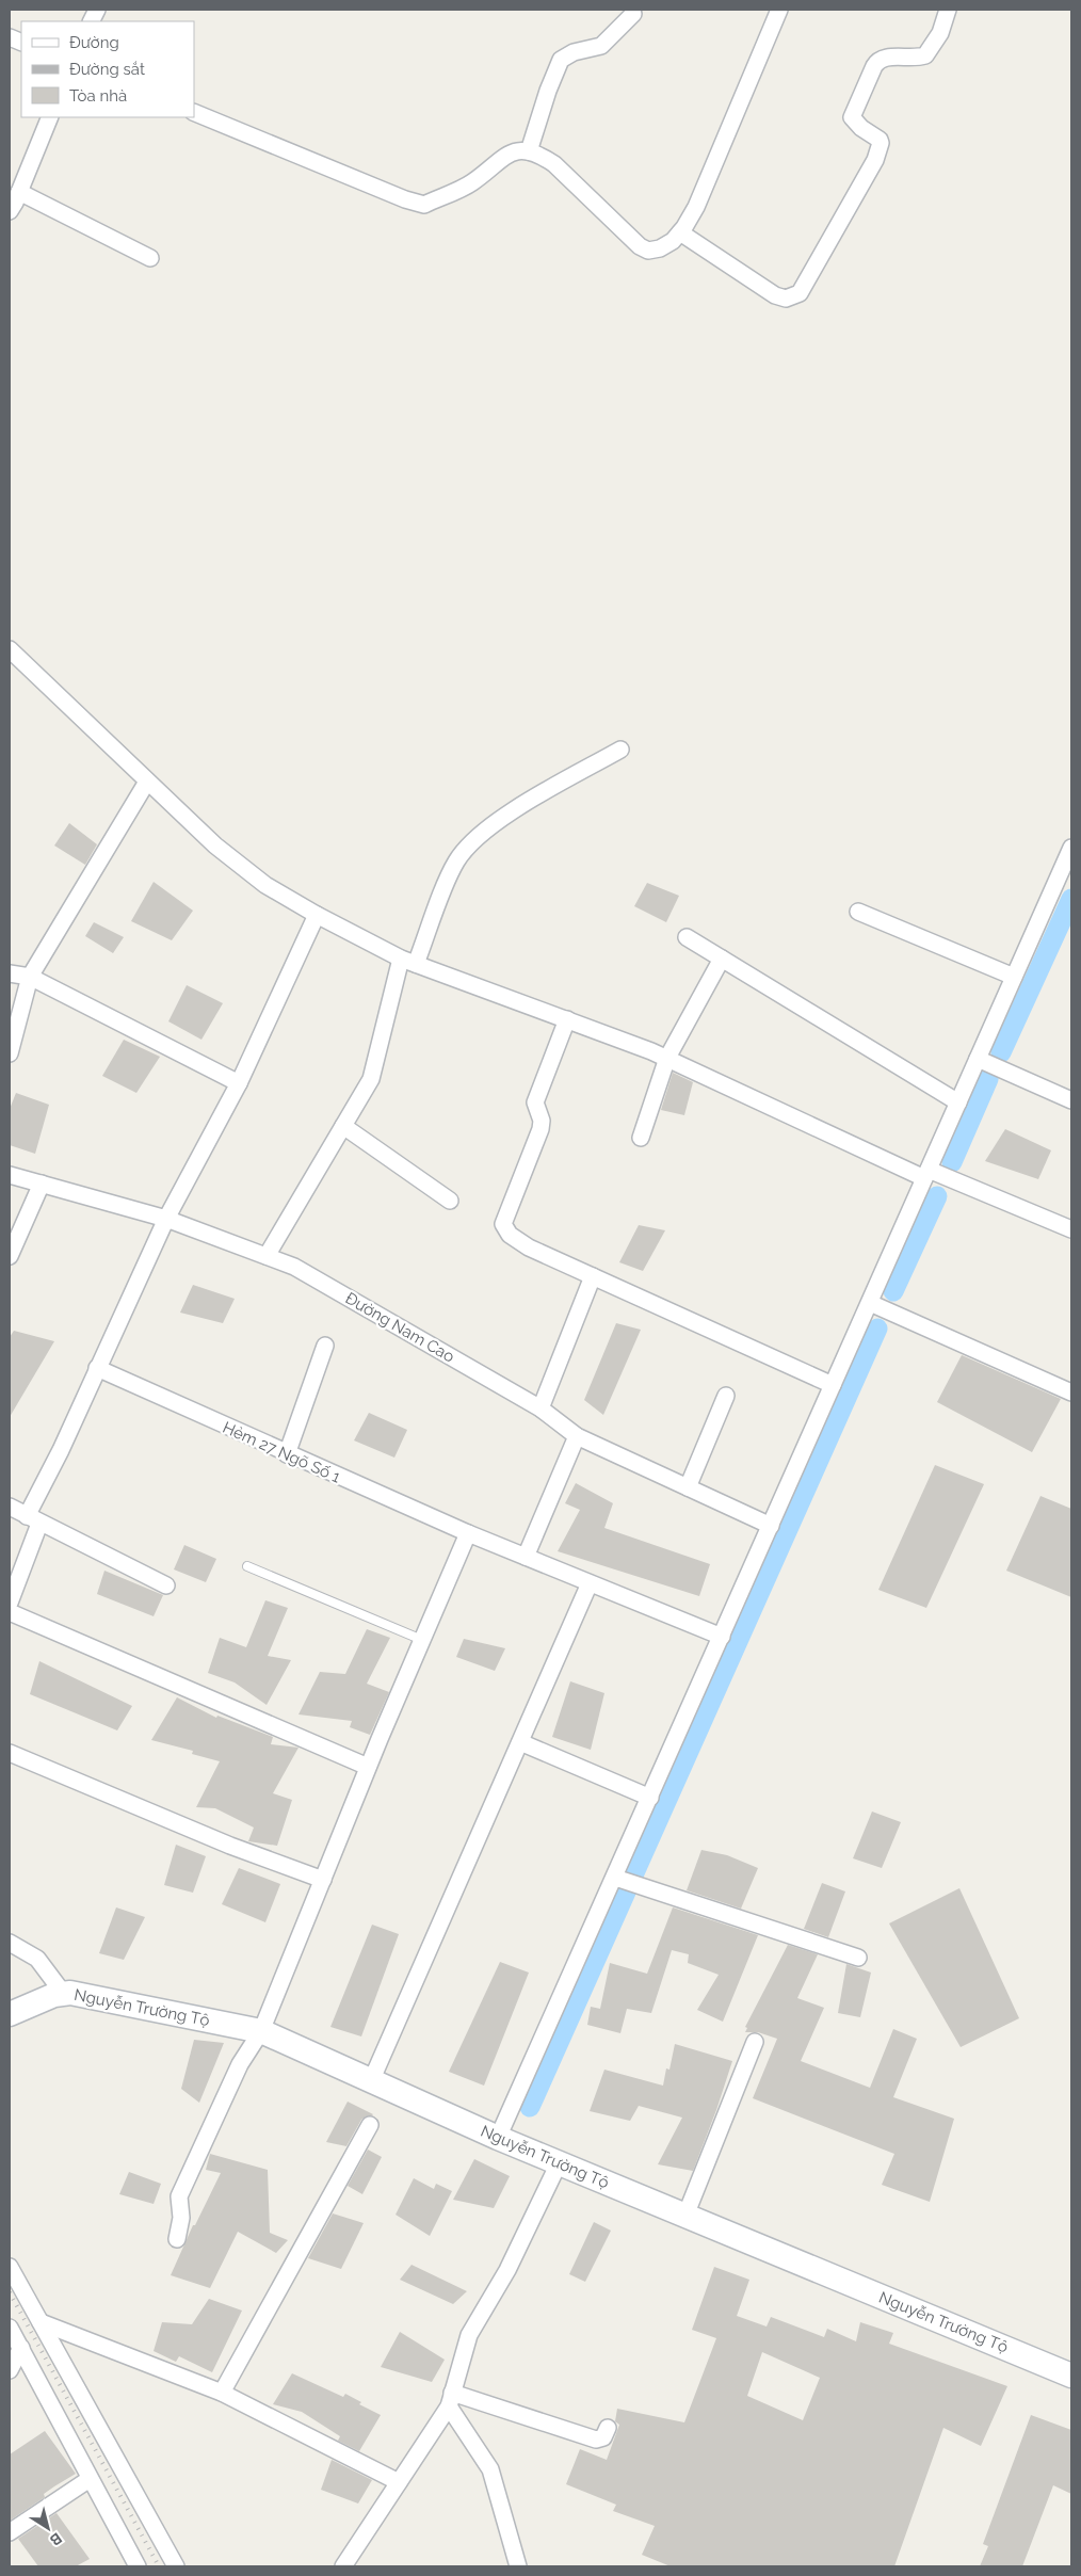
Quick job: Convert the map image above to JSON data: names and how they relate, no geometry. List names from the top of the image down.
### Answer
{
  "streets": {
    "main road": ["Nguyễn Trường Tộ"],
    "street": ["Đường Nam Cao", "Hẻm 27 Ngõ Số 1"]
  },
  "legend": ["Đường", "Đường sắt", "Tòa nhà"],
  "north": "bottom right"
}
